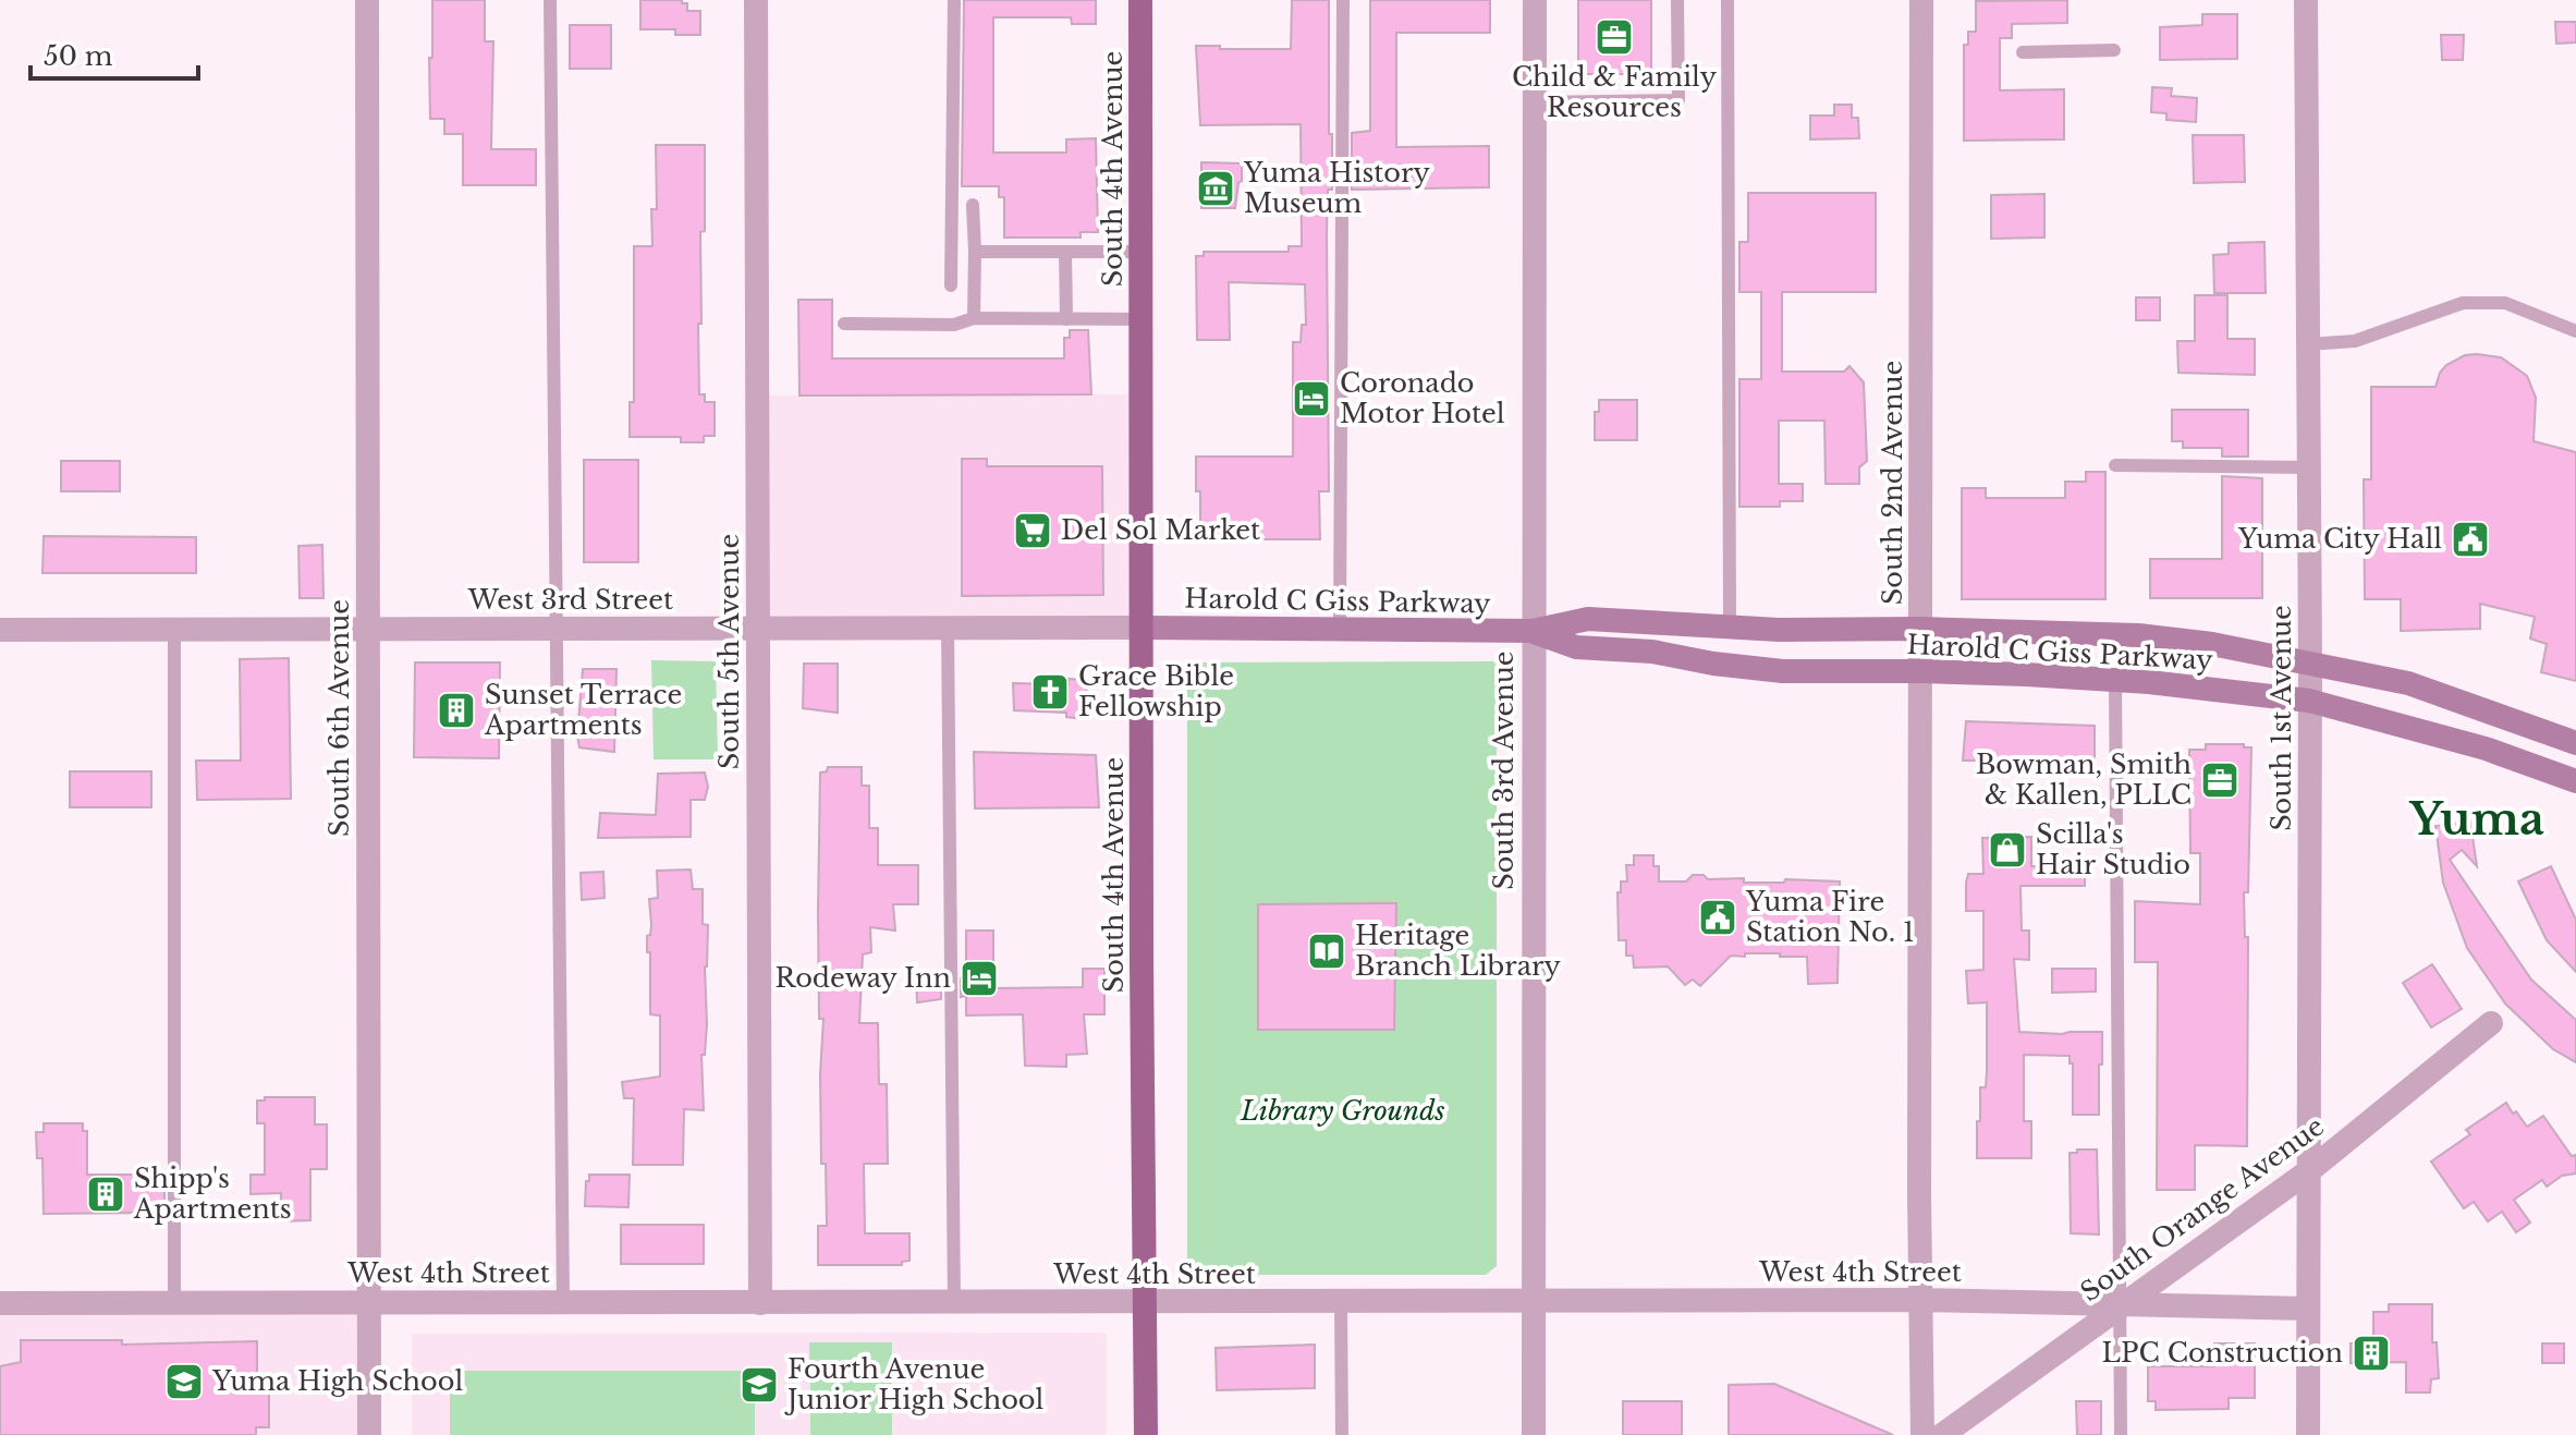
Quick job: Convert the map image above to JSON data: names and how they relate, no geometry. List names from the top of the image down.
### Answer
{
  "streets": {
    "main road": ["South 4th Avenue", "Harold C Giss Parkway"],
    "street": [
      "South 2nd Avenue",
      "West 3rd Street",
      "South 5th Avenue",
      "South 6th Avenue",
      "South 1st Avenue",
      "South 3rd Avenue",
      "South Orange Avenue",
      "West 4th Street"
    ]
  },
  "crossings": [
    ["South 4th Avenue", "West 3rd Street"],
    ["South 4th Avenue", "Harold C Giss Parkway"],
    ["South 4th Avenue", "West 4th Street"],
    ["South 2nd Avenue", "Harold C Giss Parkway"],
    ["South 2nd Avenue", "West 4th Street"],
    ["West 3rd Street", "Harold C Giss Parkway"],
    ["West 3rd Street", "South 5th Avenue"],
    ["West 3rd Street", "South 6th Avenue"],
    ["Harold C Giss Parkway", "South 1st Avenue"],
    ["Harold C Giss Parkway", "South 3rd Avenue"],
    ["South 5th Avenue", "West 4th Street"],
    ["South 6th Avenue", "West 4th Street"],
    ["South 1st Avenue", "South Orange Avenue"],
    ["South 1st Avenue", "West 4th Street"],
    ["South 3rd Avenue", "West 4th Street"],
    ["South Orange Avenue", "West 4th Street"]
  ],
  "districts": ["Yuma"],
  "parks": ["Library Grounds"],
  "places": {
    "office": ["Child & Family Resources", "Bowman, Smith & Kallen, PLLC"],
    "museum": ["Yuma History Museum"],
    "hotel": ["Coronado Motor Hotel", "Rodeway Inn"],
    "supermarket": ["Del Sol Market"],
    "public building": ["Yuma City Hall", "Yuma Fire Station No. 1"],
    "church": ["Grace Bible Fellowship"],
    "building": ["Sunset Terrace Apartments", "Shipp's Apartments", "LPC Construction"],
    "shop": ["Scilla's Hair Studio"],
    "library": ["Heritage Branch Library"],
    "school or university": ["Yuma High School", "Fourth Avenue Junior High School"]
  },
  "scale_bar": "50 m"
}
